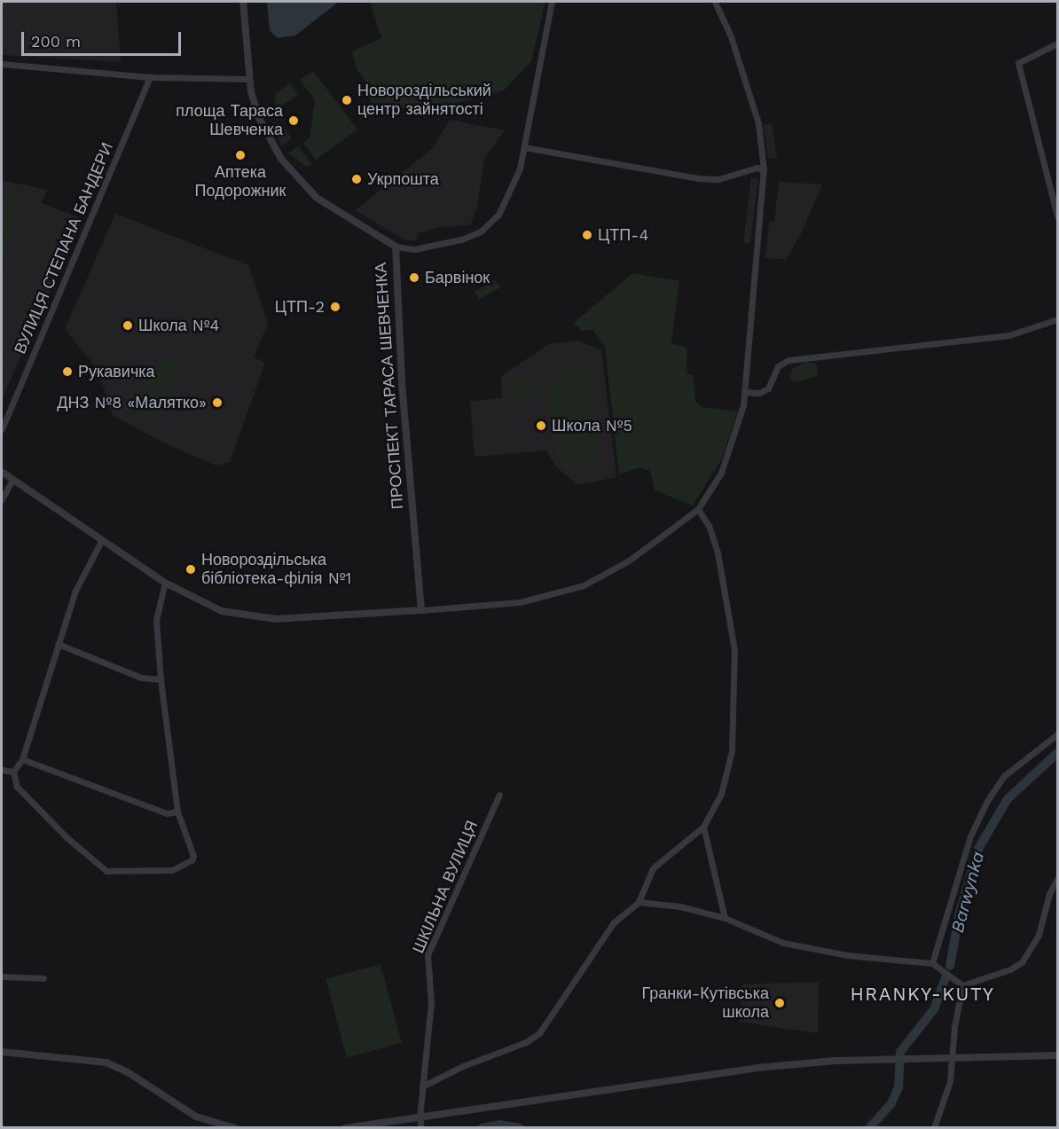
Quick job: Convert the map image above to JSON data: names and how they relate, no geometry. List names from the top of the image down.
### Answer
{
  "streets": {
    "street": ["ВУЛИЦЯ СТЕПАНА БАНДЕРИ", "ПРОСПЕКТ ТАРАСА ШЕВЧЕНКА", "ШКІЛЬНА ВУЛИЦЯ"]
  },
  "districts": ["HRANKY-KUTY"],
  "water": ["Barwynka"],
  "places": [
    "Новороздільський центр зайнятості",
    "площа Тараса Шевченка",
    "Аптека Подорожник",
    "Укрпошта",
    "ЦТП-4",
    "Барвінок",
    "ЦТП-2",
    "Школа №4",
    "Рукавичка",
    "ДНЗ №8 «Малятко»",
    "Школа №5",
    "Новороздільська бібліотека-філія №1",
    "Гранки-Кутівська школа"
  ],
  "scale_bar": "200 m"
}
